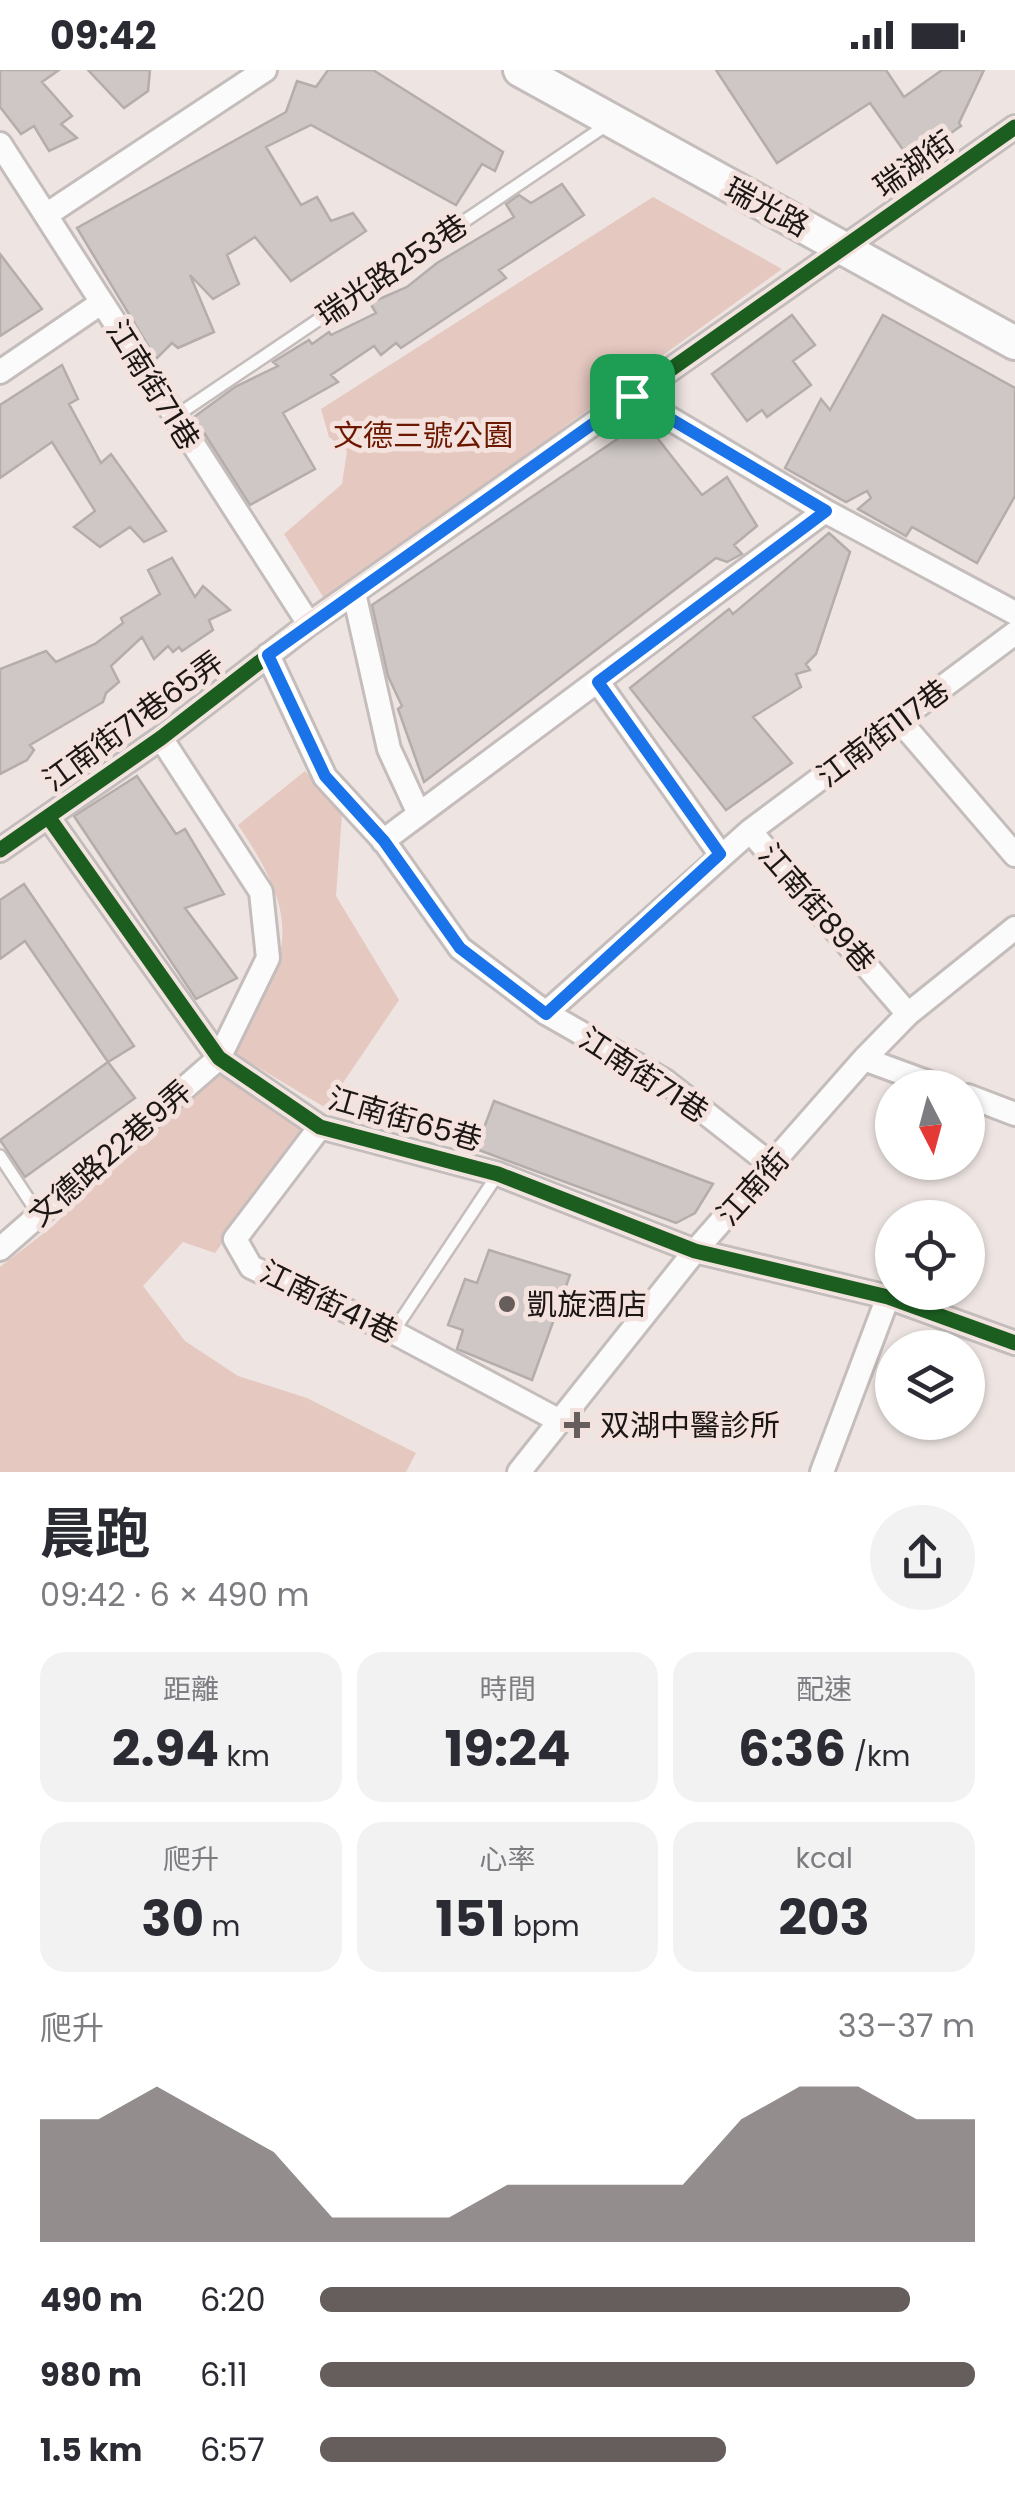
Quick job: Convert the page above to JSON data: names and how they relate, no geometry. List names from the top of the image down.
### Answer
{
  "streets": {
    "street": [
      "瑞湖街",
      "瑞光路",
      "江南街71巷",
      "江南街71巷65弄",
      "江南街117巷",
      "江南街89巷",
      "江南街65巷",
      "文德路22巷9弄",
      "江南街",
      "江南街41巷"
    ],
    "lane": ["瑞光路253巷"]
  },
  "crossings": [
    ["瑞湖街", "瑞光路"],
    ["瑞湖街", "江南街71巷65弄"],
    ["瑞光路", "瑞光路253巷"],
    ["瑞光路253巷", "江南街71巷"],
    ["江南街71巷", "江南街71巷65弄"],
    ["江南街71巷", "江南街89巷"],
    ["江南街71巷", "江南街"],
    ["江南街71巷65弄", "江南街65巷"],
    ["江南街117巷", "江南街89巷"],
    ["江南街89巷", "江南街"],
    ["江南街65巷", "文德路22巷9弄"],
    ["江南街65巷", "江南街"],
    ["江南街65巷", "江南街41巷"],
    ["江南街", "江南街41巷"]
  ],
  "parks": ["文德三號公園"],
  "places": {
    "other": ["凱旋酒店"],
    "health": ["双湖中醫診所"]
  },
  "north": "bottom",
  "page": {
    "status": "09:42",
    "heading": ["晨跑", "09:42 · 6 × 490 m"],
    "stats": [
      ["距離", "2.94 km"],
      ["時間", "19:24"],
      ["配速", "6:36 /km"],
      ["爬升", "30 m"],
      ["心率", "151 bpm"],
      ["kcal", "203"]
    ],
    "chart": ["爬升", "33–37 m"],
    "list": [
      {
        "name": "490 m",
        "note": "6:20"
      },
      {
        "name": "980 m",
        "note": "6:11"
      },
      {
        "name": "1.5 km",
        "note": "6:57"
      }
    ]
  }
}
